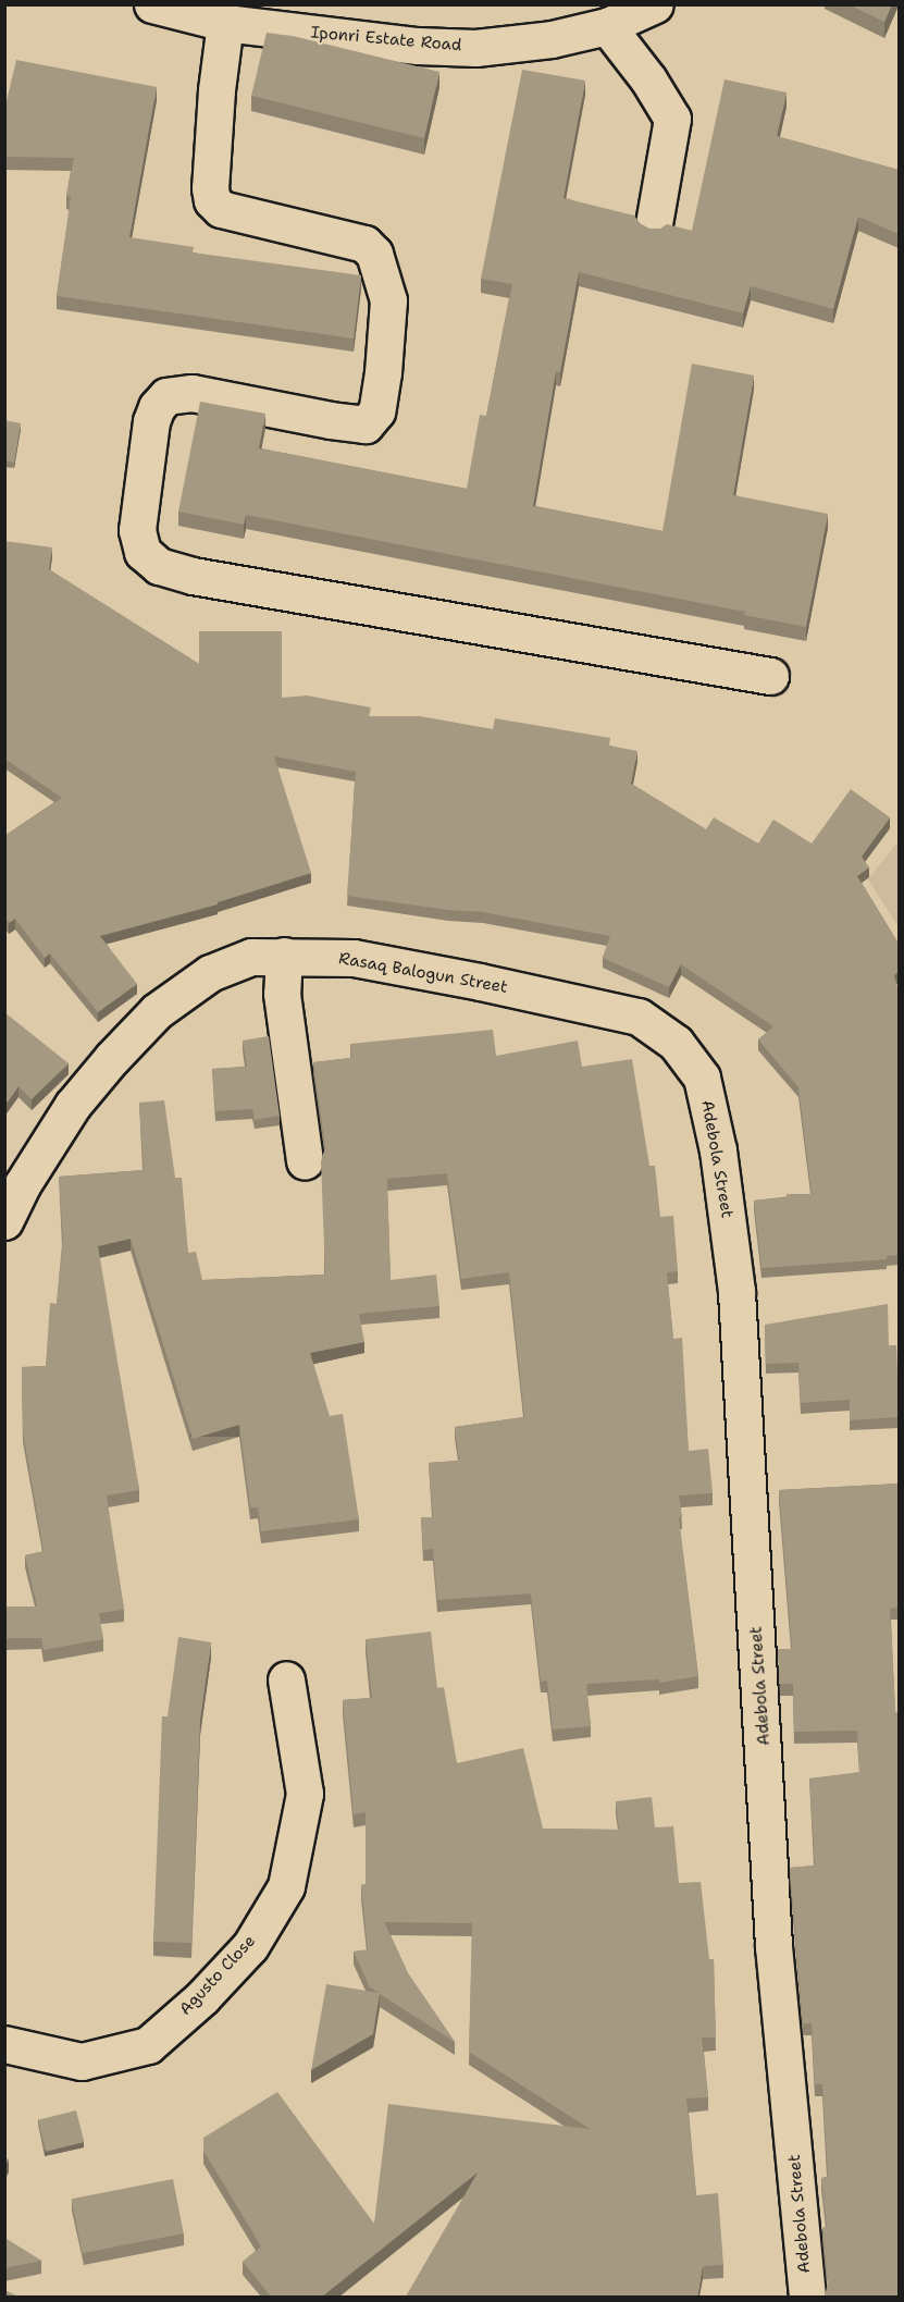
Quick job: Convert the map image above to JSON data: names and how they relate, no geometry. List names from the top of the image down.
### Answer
{
  "streets": {
    "street": [
      "Iponri Estate Road",
      "Rasaq Balogun Street",
      "Adebola Street",
      "Agusto Close"
    ]
  },
  "crossings": [
    ["Rasaq Balogun Street", "Adebola Street"]
  ]
}
